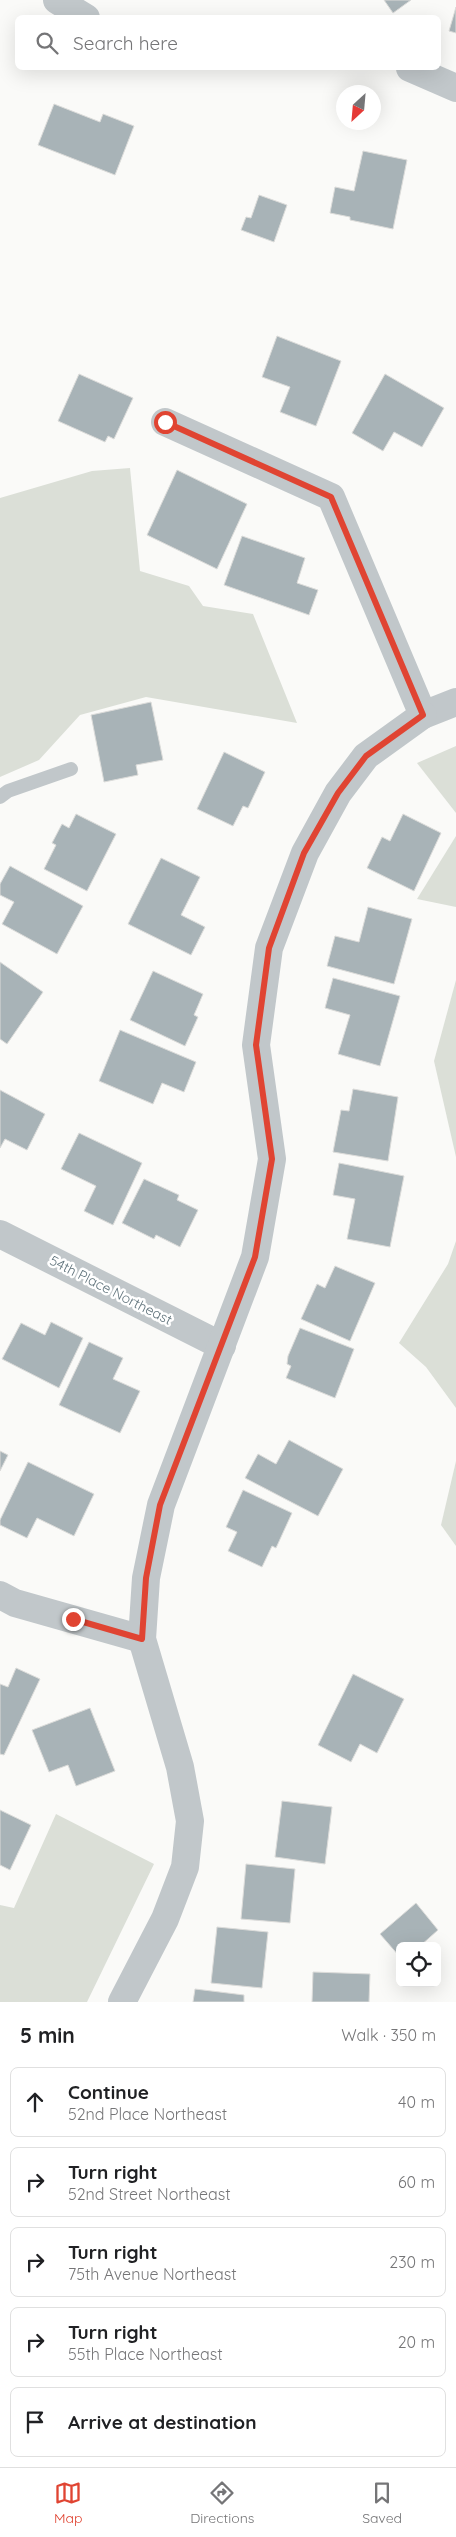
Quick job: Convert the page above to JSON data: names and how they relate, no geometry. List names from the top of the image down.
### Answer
{
  "streets": {
    "street": ["54th Place Northeast"]
  },
  "north": "bottom left",
  "page": {
    "search": "Search here",
    "heading": ["5 min", "Walk · 350 m"],
    "list": [
      ["Continue", "52nd Place Northeast", "40 m"],
      ["Turn right", "52nd Street Northeast", "60 m"],
      ["Turn right", "75th Avenue Northeast", "230 m"],
      ["Turn right", "55th Place Northeast", "20 m"],
      "Arrive at destination"
    ],
    "nav": ["Map", "Directions", "Saved"]
  }
}
